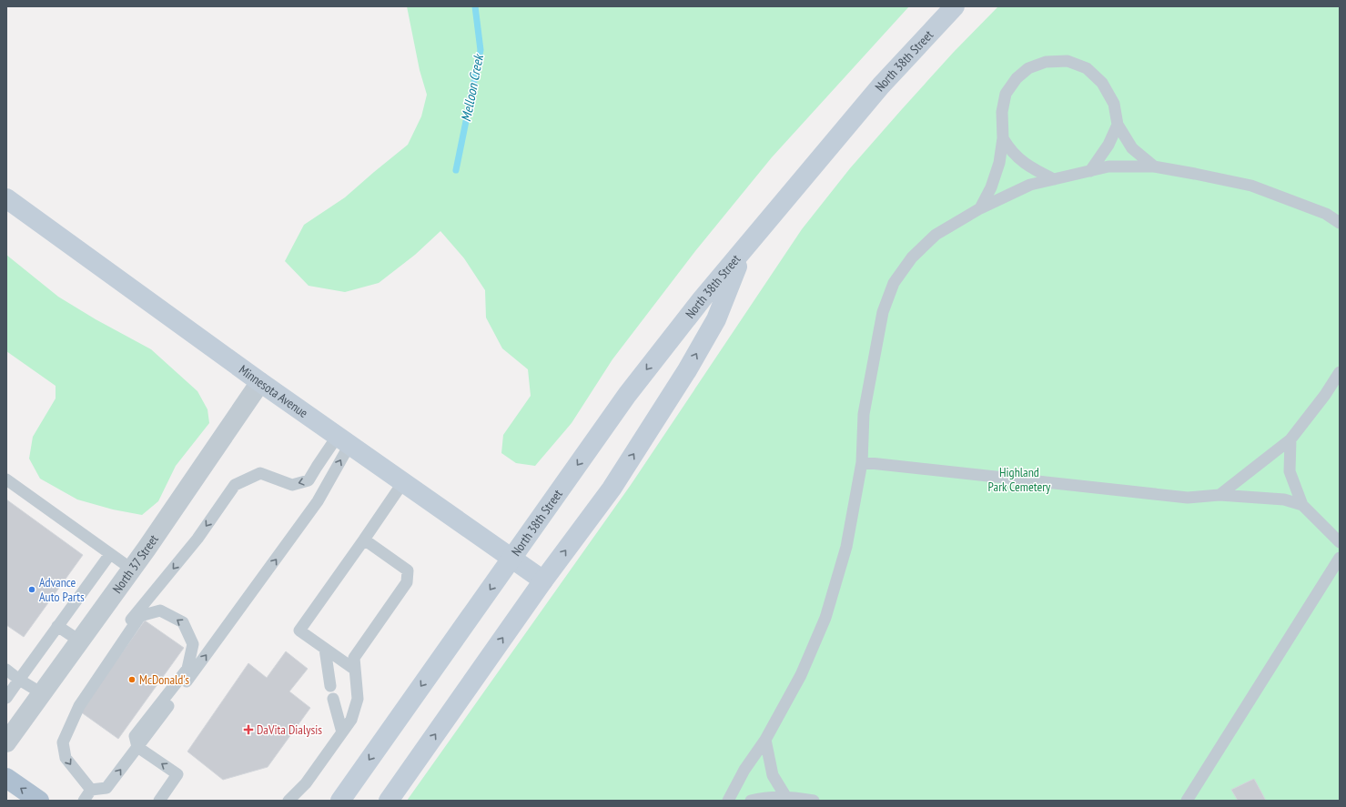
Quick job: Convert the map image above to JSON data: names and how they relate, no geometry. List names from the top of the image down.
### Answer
{
  "streets": {
    "main road": ["North 38th Street", "Minnesota Avenue"],
    "street": ["North 37 Street"]
  },
  "crossings": [
    ["North 38th Street", "Minnesota Avenue"],
    ["Minnesota Avenue", "North 37 Street"]
  ],
  "water": ["Melloon Creek"],
  "parks": ["Highland Park Cemetery"],
  "places": {
    "other": ["Advance Auto Parts", "McDonald's"],
    "health": ["DaVita Dialysis"]
  }
}
